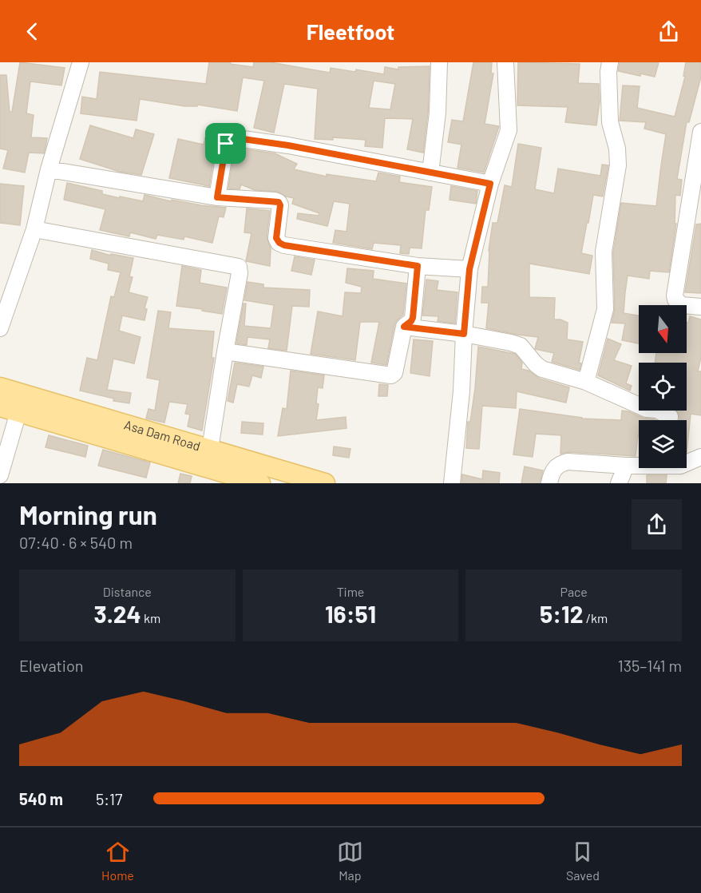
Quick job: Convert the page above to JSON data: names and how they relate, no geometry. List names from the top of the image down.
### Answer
{
  "streets": {
    "main road": ["Asa Dam Road"]
  },
  "north": "bottom",
  "page": {
    "header": "Fleetfoot",
    "heading": ["Morning run", "07:40 · 6 × 540 m"],
    "stats": [
      ["Distance", "3.24 km"],
      ["Time", "16:51"],
      ["Pace", "5:12 /km"]
    ],
    "chart": ["Elevation", "135–141 m"],
    "list": [
      {
        "name": "540 m",
        "note": "5:17"
      }
    ],
    "tabs": ["Home", "Map", "Saved"]
  }
}
